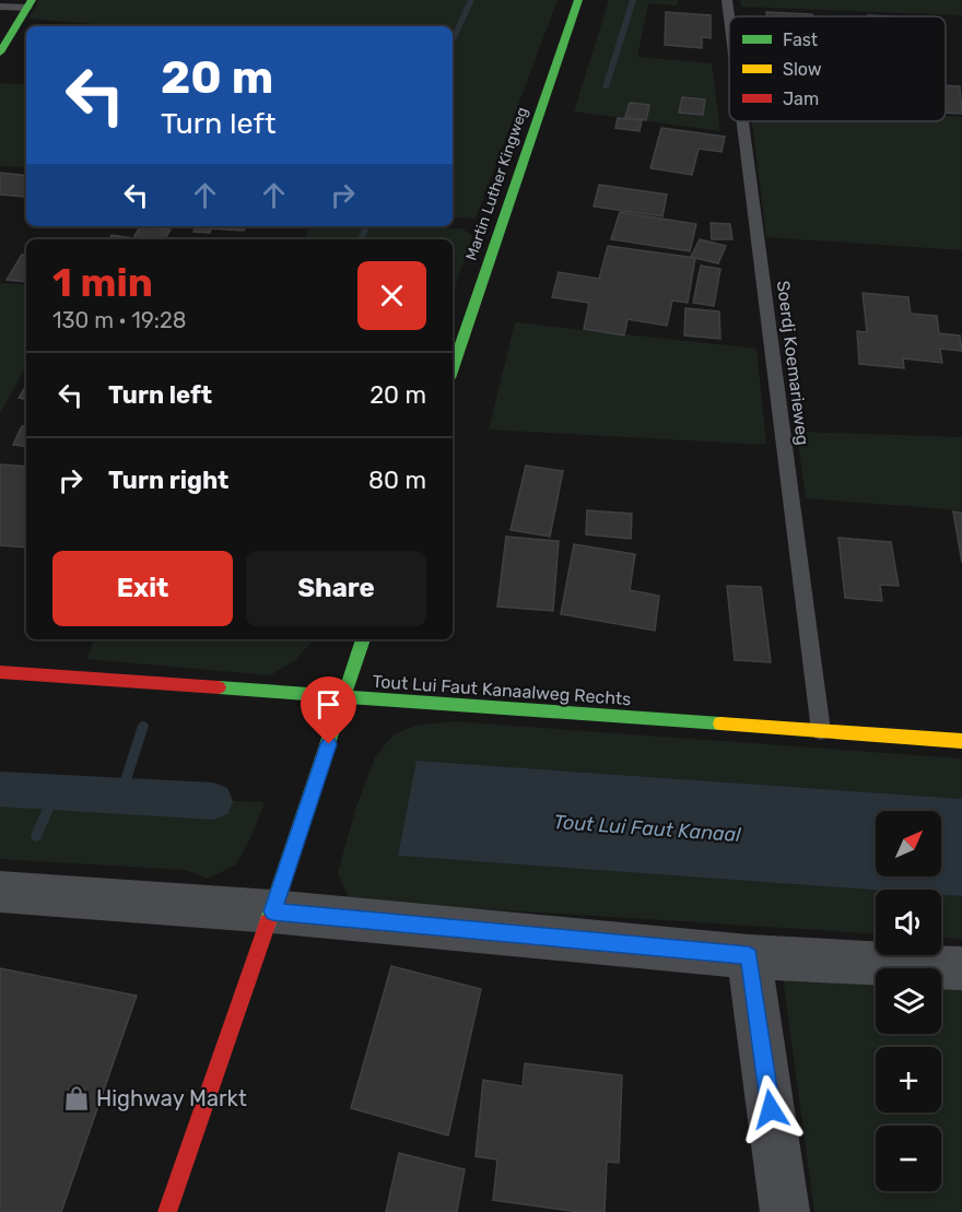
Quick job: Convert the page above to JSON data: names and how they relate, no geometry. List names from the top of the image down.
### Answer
{
  "streets": {
    "main road": ["Martin Luther Kingweg", "Tout Lui Faut Kanaalweg Rechts"],
    "lane": ["Soerdj Koemarieweg"]
  },
  "crossings": [
    ["Soerdj Koemarieweg", "Tout Lui Faut Kanaalweg Rechts"]
  ],
  "water": ["Tout Lui Faut Kanaal"],
  "places": {
    "shop": ["Highway Markt"]
  },
  "legend": ["Fast", "Slow", "Jam"],
  "north": "top right",
  "page": {
    "turn": ["20 m", "Turn left"],
    "heading": ["1 min", "130 m · 19:28"],
    "list": [
      {
        "name": "Turn left",
        "value": "20 m"
      },
      {
        "name": "Turn right",
        "value": "80 m"
      }
    ],
    "buttons": ["Exit", "Share"],
    "map_buttons": ["+", "−"]
  }
}
